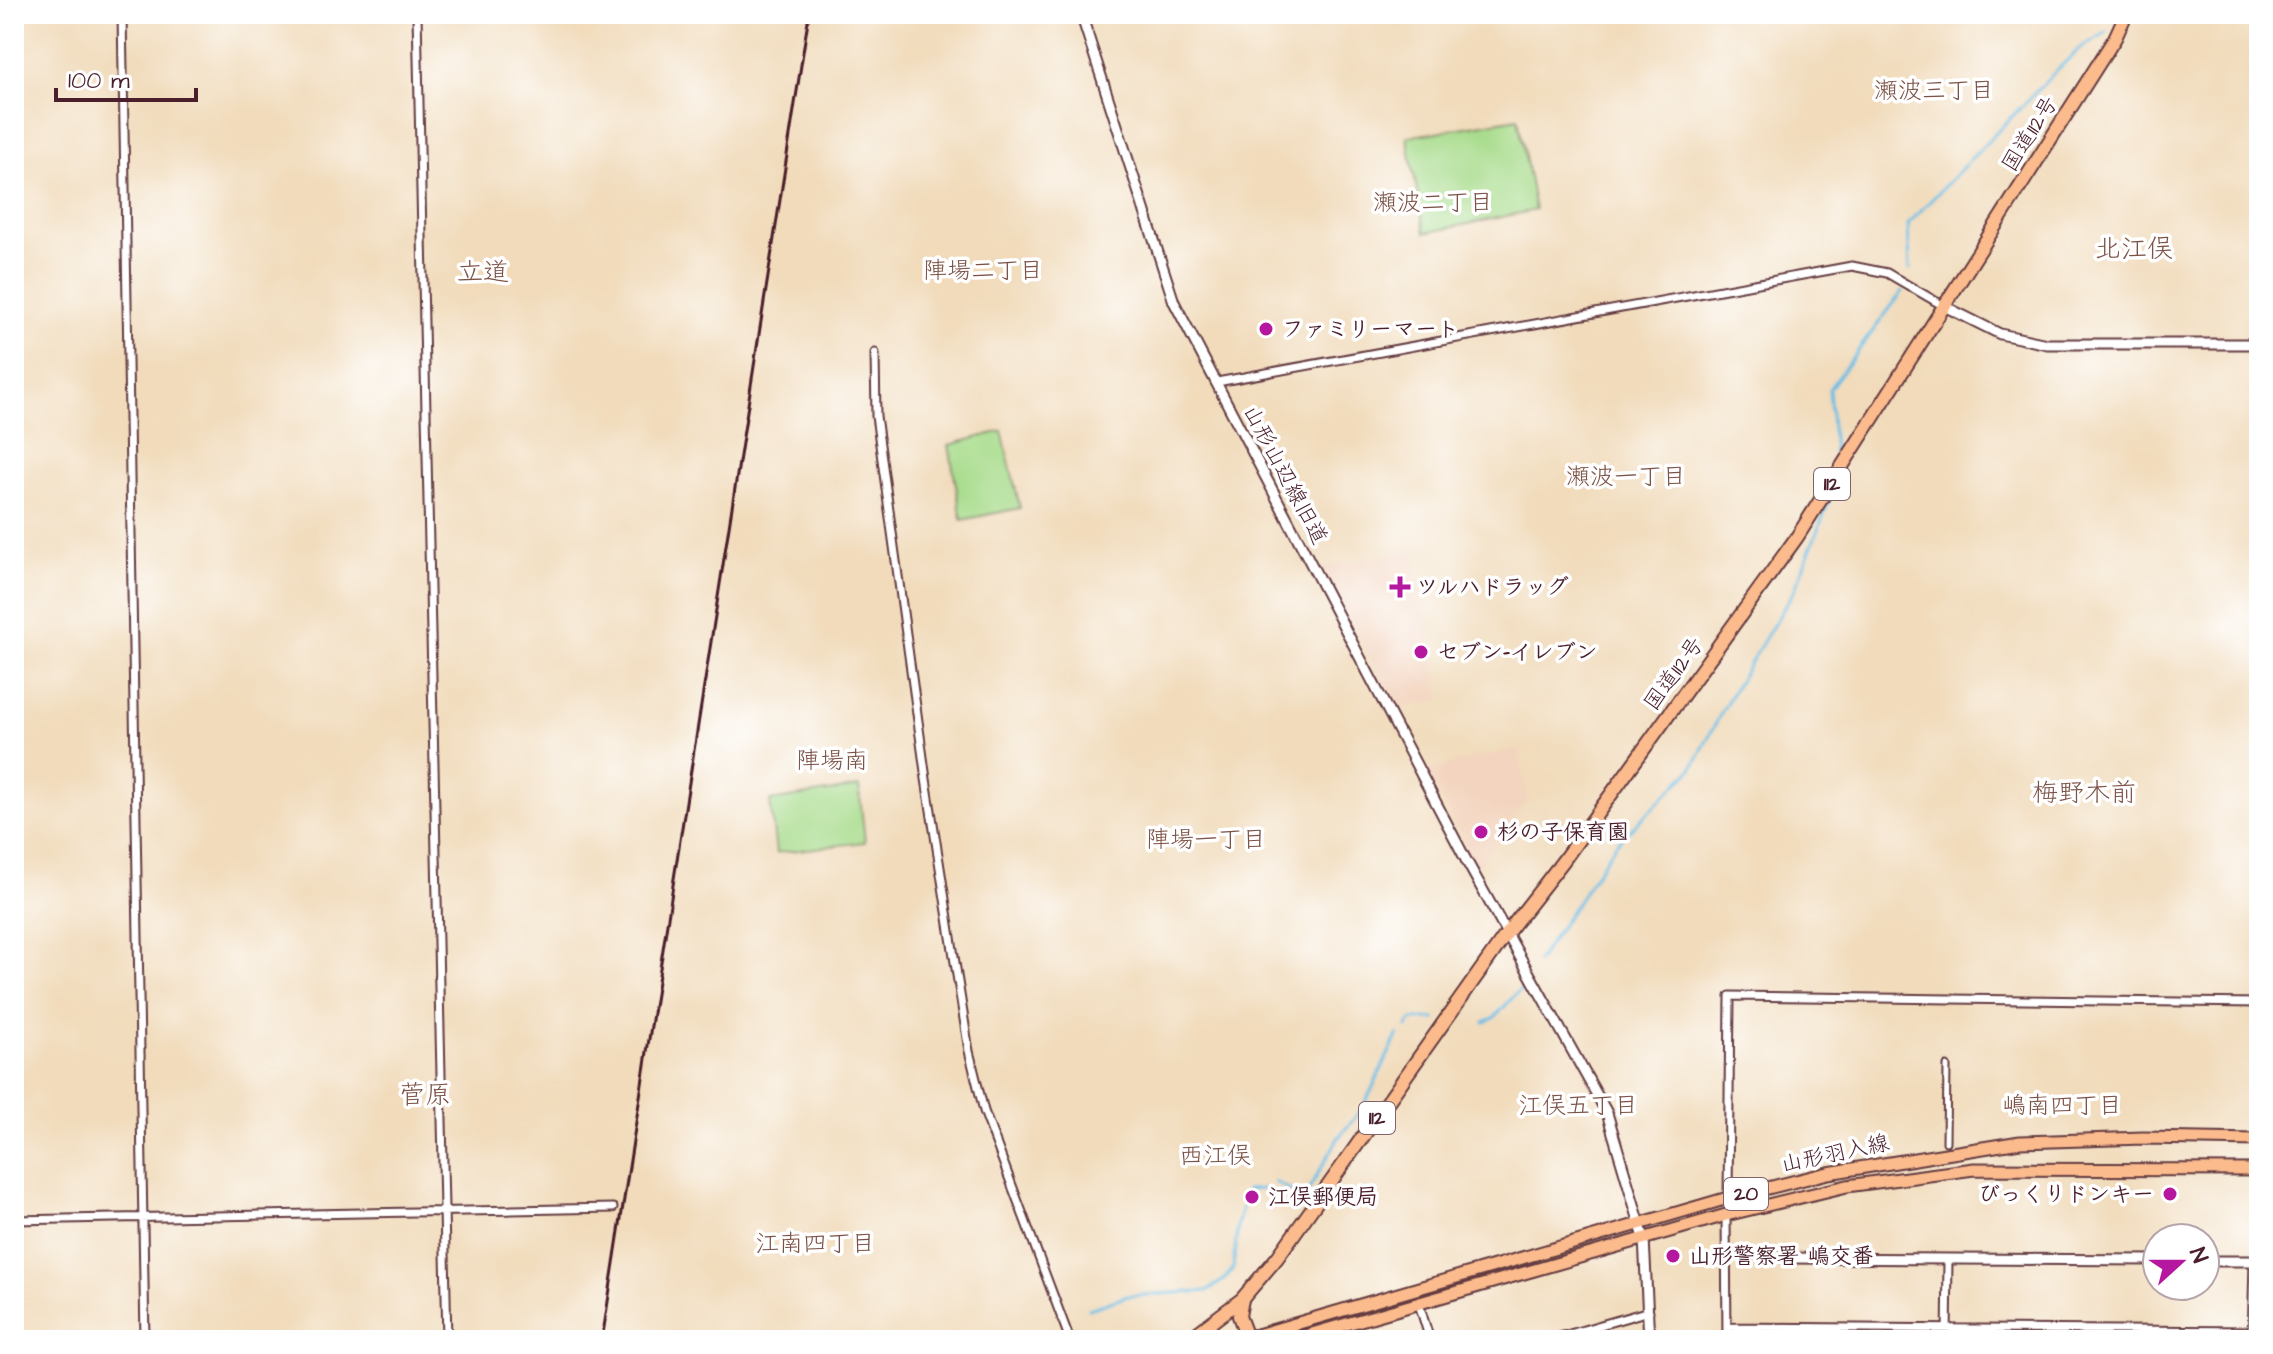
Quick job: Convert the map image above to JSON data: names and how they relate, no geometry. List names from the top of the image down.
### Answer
{
  "streets": {
    "highway": ["国道112号", "112"],
    "main road": ["山形羽入線", "20"],
    "street": ["山形山辺線旧道"]
  },
  "crossings": [
    ["国道112号", "山形山辺線旧道"],
    ["山形山辺線旧道", "山形羽入線"]
  ],
  "districts": [
    "瀬波三丁目",
    "瀬波二丁目",
    "北江俣",
    "陣場二丁目",
    "立道",
    "瀬波一丁目",
    "陣場南",
    "梅野木前",
    "陣場一丁目",
    "菅原",
    "江俣五丁目",
    "嶋南四丁目",
    "西江俣",
    "江南四丁目"
  ],
  "places": {
    "other": [
      "ファミリーマート",
      "セブン-イレブン",
      "杉の子保育園",
      "びっくりドンキー",
      "江俣郵便局",
      "山形警察署 嶋交番"
    ],
    "health": ["ツルハドラッグ"]
  },
  "scale_bar": "100 m",
  "north": "right"
}
